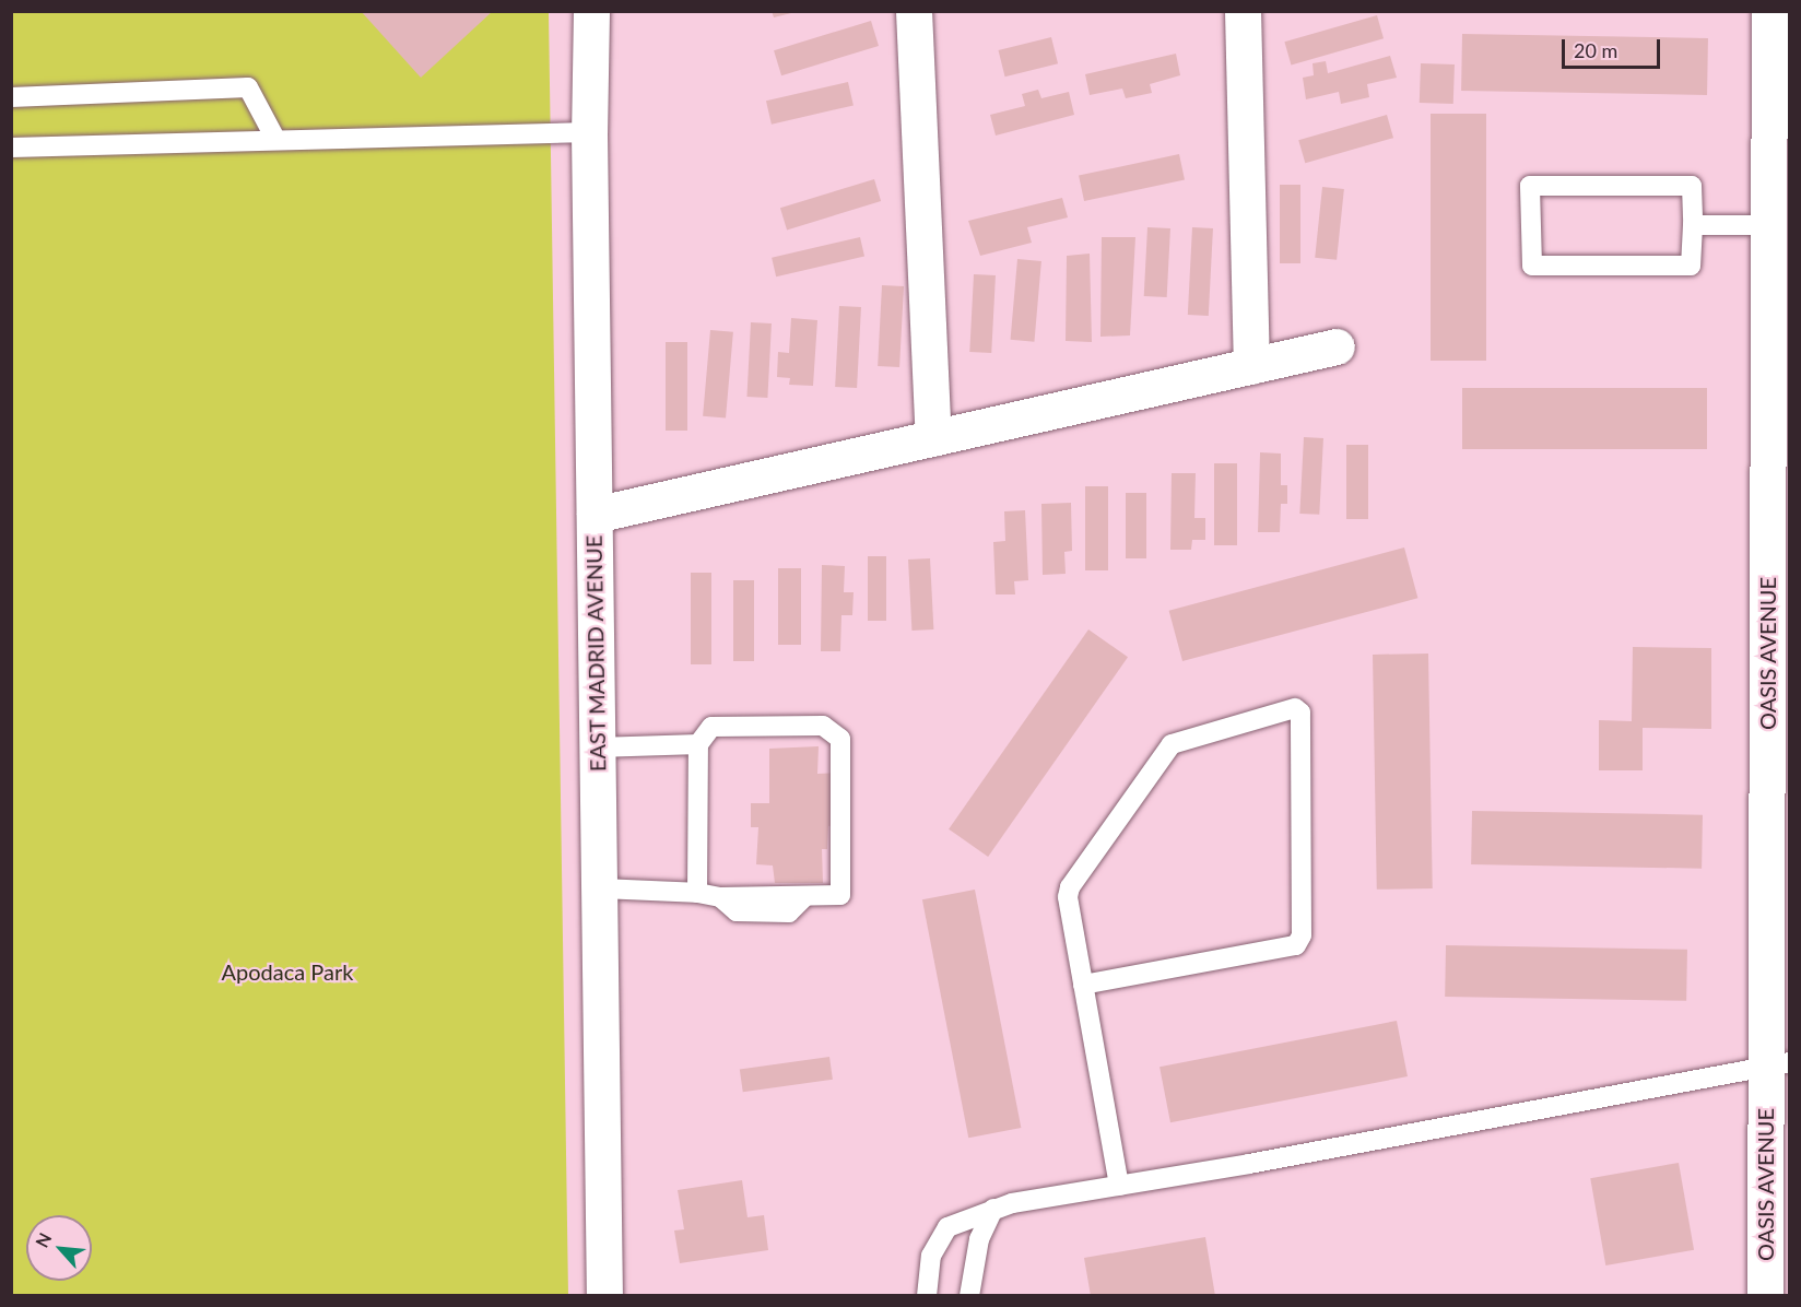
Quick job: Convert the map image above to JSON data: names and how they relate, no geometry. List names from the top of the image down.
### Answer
{
  "streets": {
    "street": ["EAST MADRID AVENUE", "OASIS AVENUE"]
  },
  "parks": ["Apodaca Park"],
  "scale_bar": "20 m",
  "north": "top left"
}
